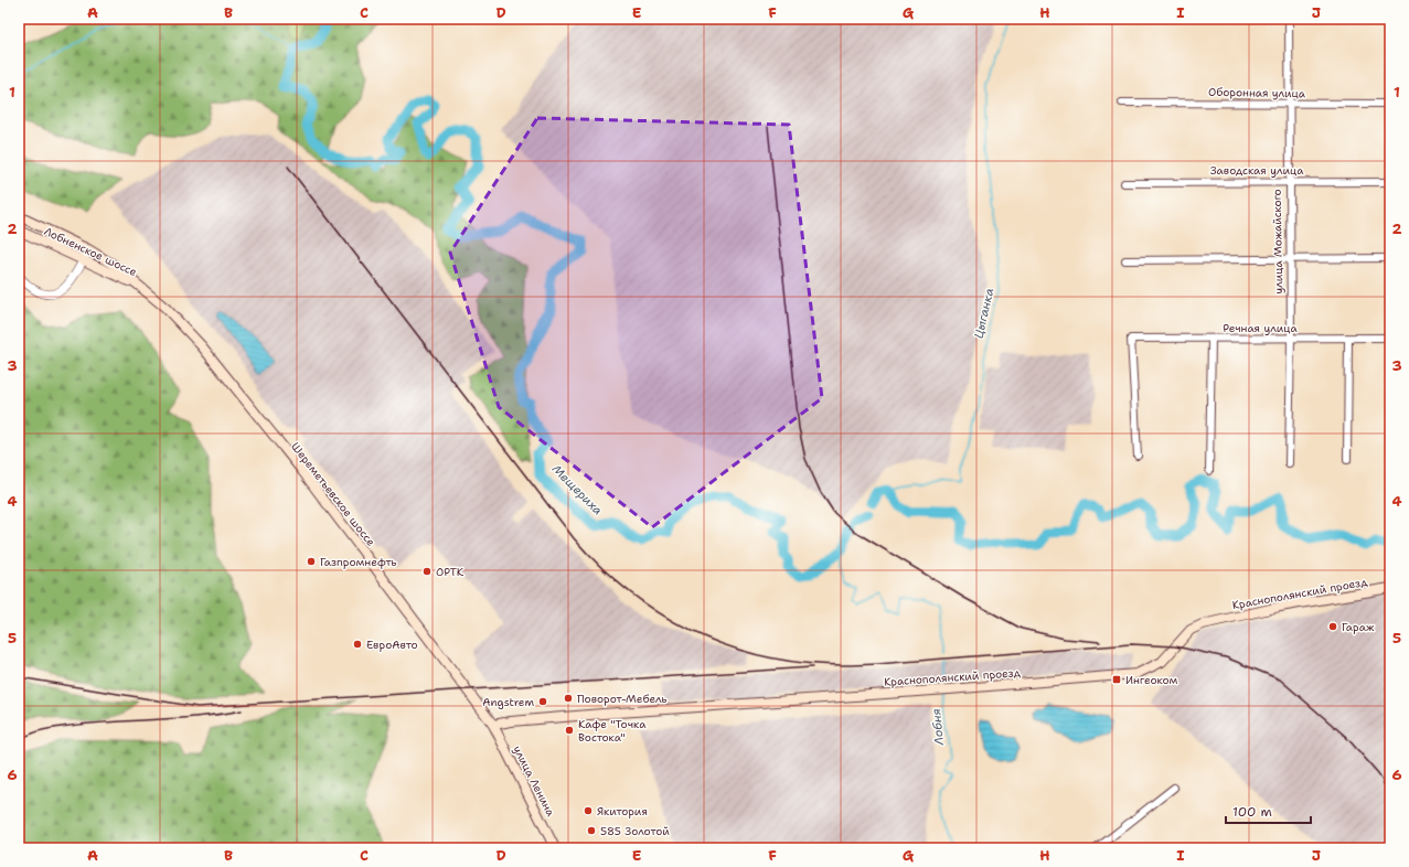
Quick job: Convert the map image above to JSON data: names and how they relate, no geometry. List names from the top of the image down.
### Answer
{
  "streets": {
    "main road": [
      "Лобненское шоссе",
      "Шереметьевское шоссе",
      "Краснополянский проезд",
      "улица Ленина"
    ],
    "street": [
      "Оборонная улица",
      "Заводская улица",
      "улица Можайского",
      "Речная улица"
    ]
  },
  "crossings": [
    ["Оборонная улица", "улица Можайского"],
    ["Заводская улица", "улица Можайского"],
    ["улица Можайского", "Речная улица"],
    ["Лобненское шоссе", "Шереметьевское шоссе"],
    ["Шереметьевское шоссе", "Краснополянский проезд"],
    ["Шереметьевское шоссе", "улица Ленина"],
    ["Краснополянский проезд", "улица Ленина"]
  ],
  "water": ["Цыганка", "Мещериха", "Лобня"],
  "places": {
    "other": [
      "Газпромнефть",
      "ОРТК",
      "Гараж",
      "ЕвроАвто",
      "Поворот-Мебель",
      "Angstrem",
      "Кафе \"Точка Востока\"",
      "Якитория",
      "585 Золотой"
    ],
    "transit": ["Ингеоком"]
  },
  "scale_bar": "100 m",
  "grid": {
    "columns": [
      "A",
      "B",
      "C",
      "D",
      "E",
      "F",
      "G",
      "H",
      "I",
      "J"
    ],
    "rows": [
      "1",
      "2",
      "3",
      "4",
      "5",
      "6"
    ]
  }
}
